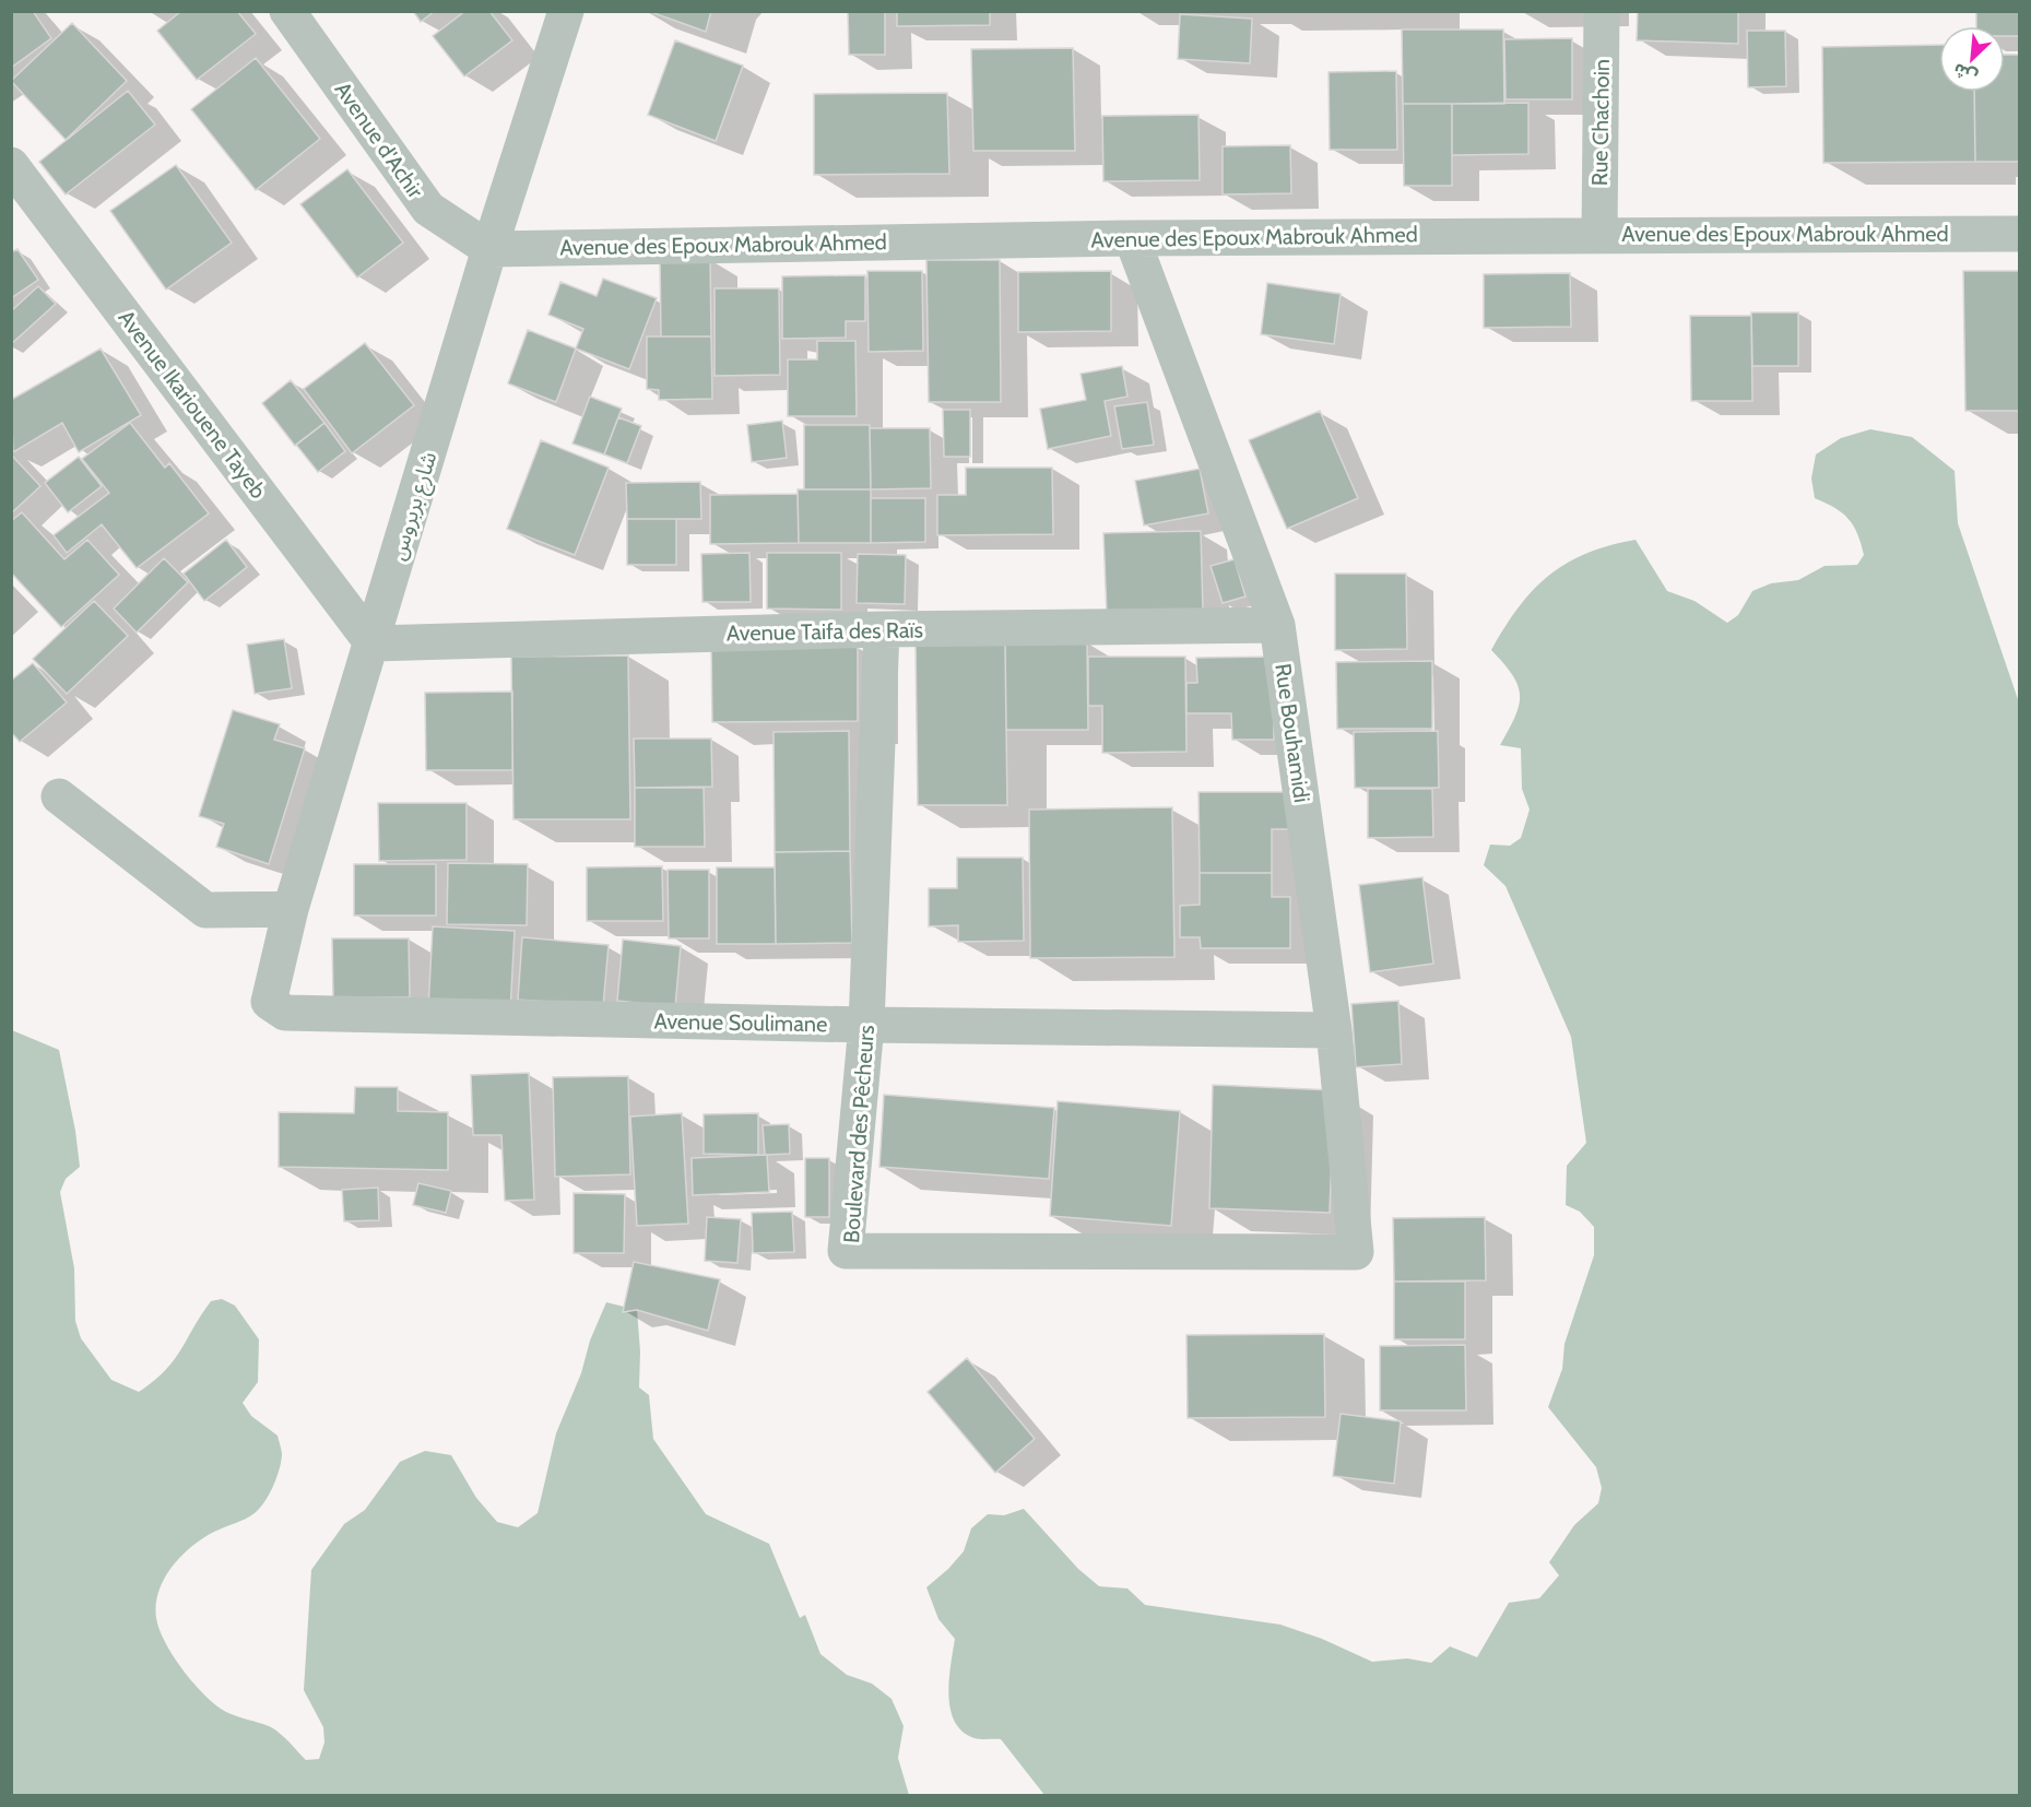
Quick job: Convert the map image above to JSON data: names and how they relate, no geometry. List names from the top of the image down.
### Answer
{
  "streets": {
    "street": [
      "Rue Chachoin",
      "Avenue d'Achir",
      "Avenue des Epoux Mabrouk Ahmed",
      "Avenue Ikariouene Tayeb",
      "شارع بربروس",
      "Avenue Taifa des Raïs",
      "Rue Bouhamidi",
      "Avenue Soulimane",
      "Boulevard des Pêcheurs"
    ]
  },
  "crossings": [
    ["Rue Chachoin", "Avenue des Epoux Mabrouk Ahmed"],
    ["Avenue d'Achir", "Avenue des Epoux Mabrouk Ahmed"],
    ["Avenue d'Achir", "شارع بربروس"],
    ["Avenue des Epoux Mabrouk Ahmed", "شارع بربروس"],
    ["Avenue des Epoux Mabrouk Ahmed", "Rue Bouhamidi"],
    ["Avenue Ikariouene Tayeb", "شارع بربروس"],
    ["Avenue Ikariouene Tayeb", "Avenue Taifa des Raïs"],
    ["شارع بربروس", "Avenue Taifa des Raïs"],
    ["شارع بربروس", "Avenue Soulimane"],
    ["Avenue Taifa des Raïs", "Rue Bouhamidi"],
    ["Avenue Taifa des Raïs", "Boulevard des Pêcheurs"],
    ["Rue Bouhamidi", "Avenue Soulimane"],
    ["Rue Bouhamidi", "Boulevard des Pêcheurs"],
    ["Avenue Soulimane", "Boulevard des Pêcheurs"]
  ],
  "north": "bottom left"
}
